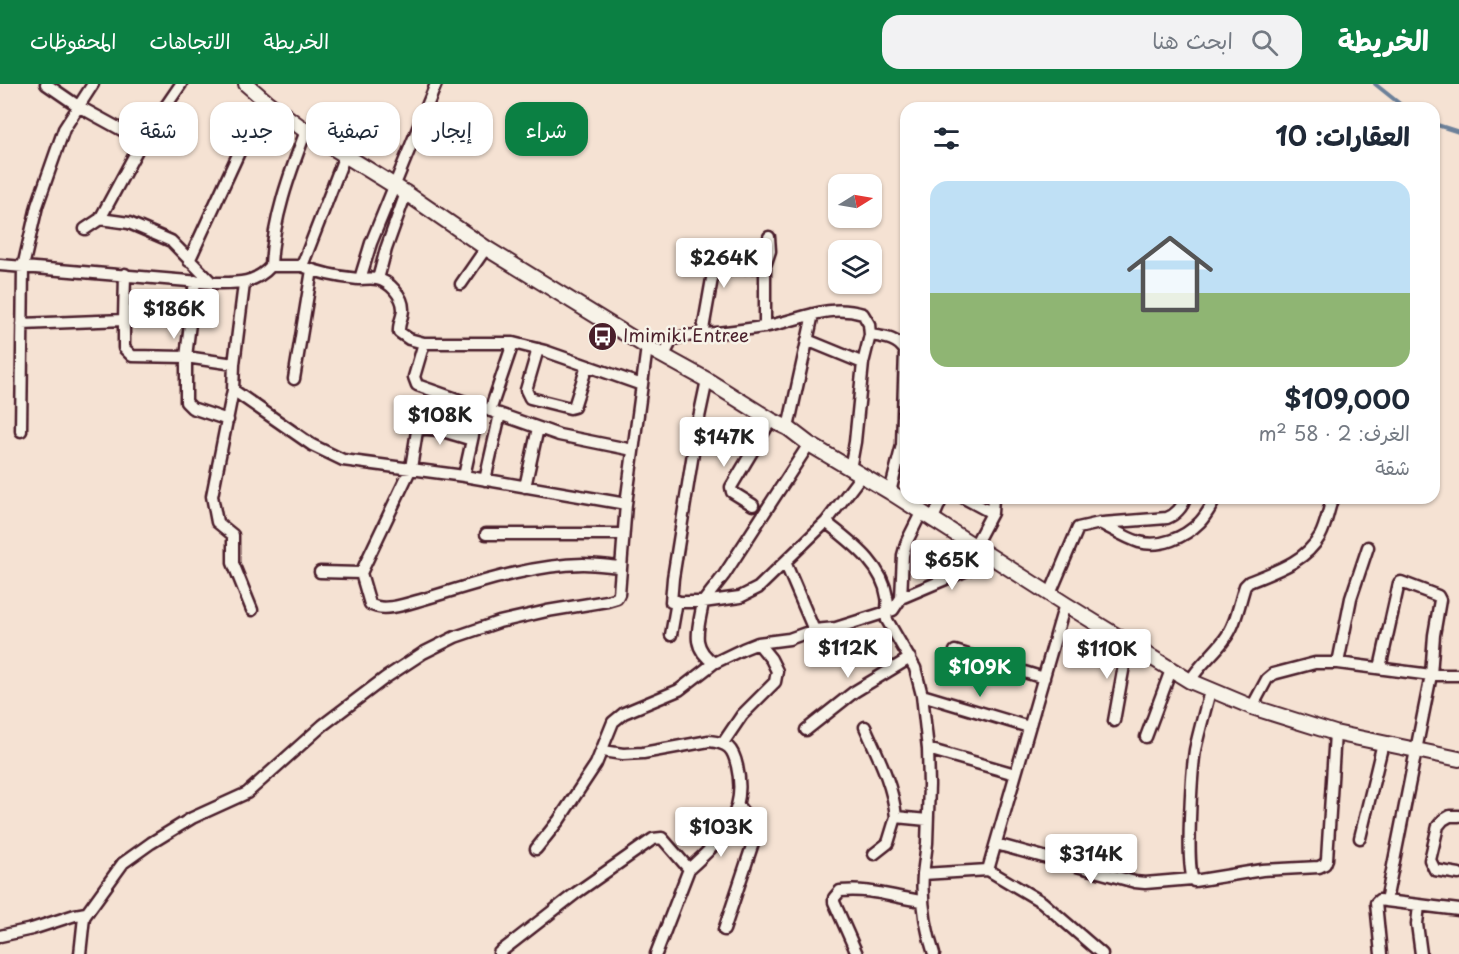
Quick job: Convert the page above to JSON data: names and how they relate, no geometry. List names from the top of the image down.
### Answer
{
  "places": {
    "bus stop": ["Imimiki Entree"]
  },
  "north": "right",
  "page": {
    "header": "الخريطة",
    "search": "ابحث هنا",
    "nav": ["الخريطة", "الاتجاهات", "المحفوظات"],
    "chip": [
      "شراء",
      "إيجار",
      "تصفية",
      "جديد",
      "شقة"
    ],
    "heading": "العقارات: 10",
    "list": [
      {
        "name": "$109,000",
        "note": "الغرف: 2 · 58 m² · شقة"
      }
    ],
    "price": [
      "$264K",
      "$186K",
      "$108K",
      "$147K",
      "$65K",
      "$112K",
      "$110K",
      "$109K",
      "$103K",
      "$314K"
    ]
  }
}
